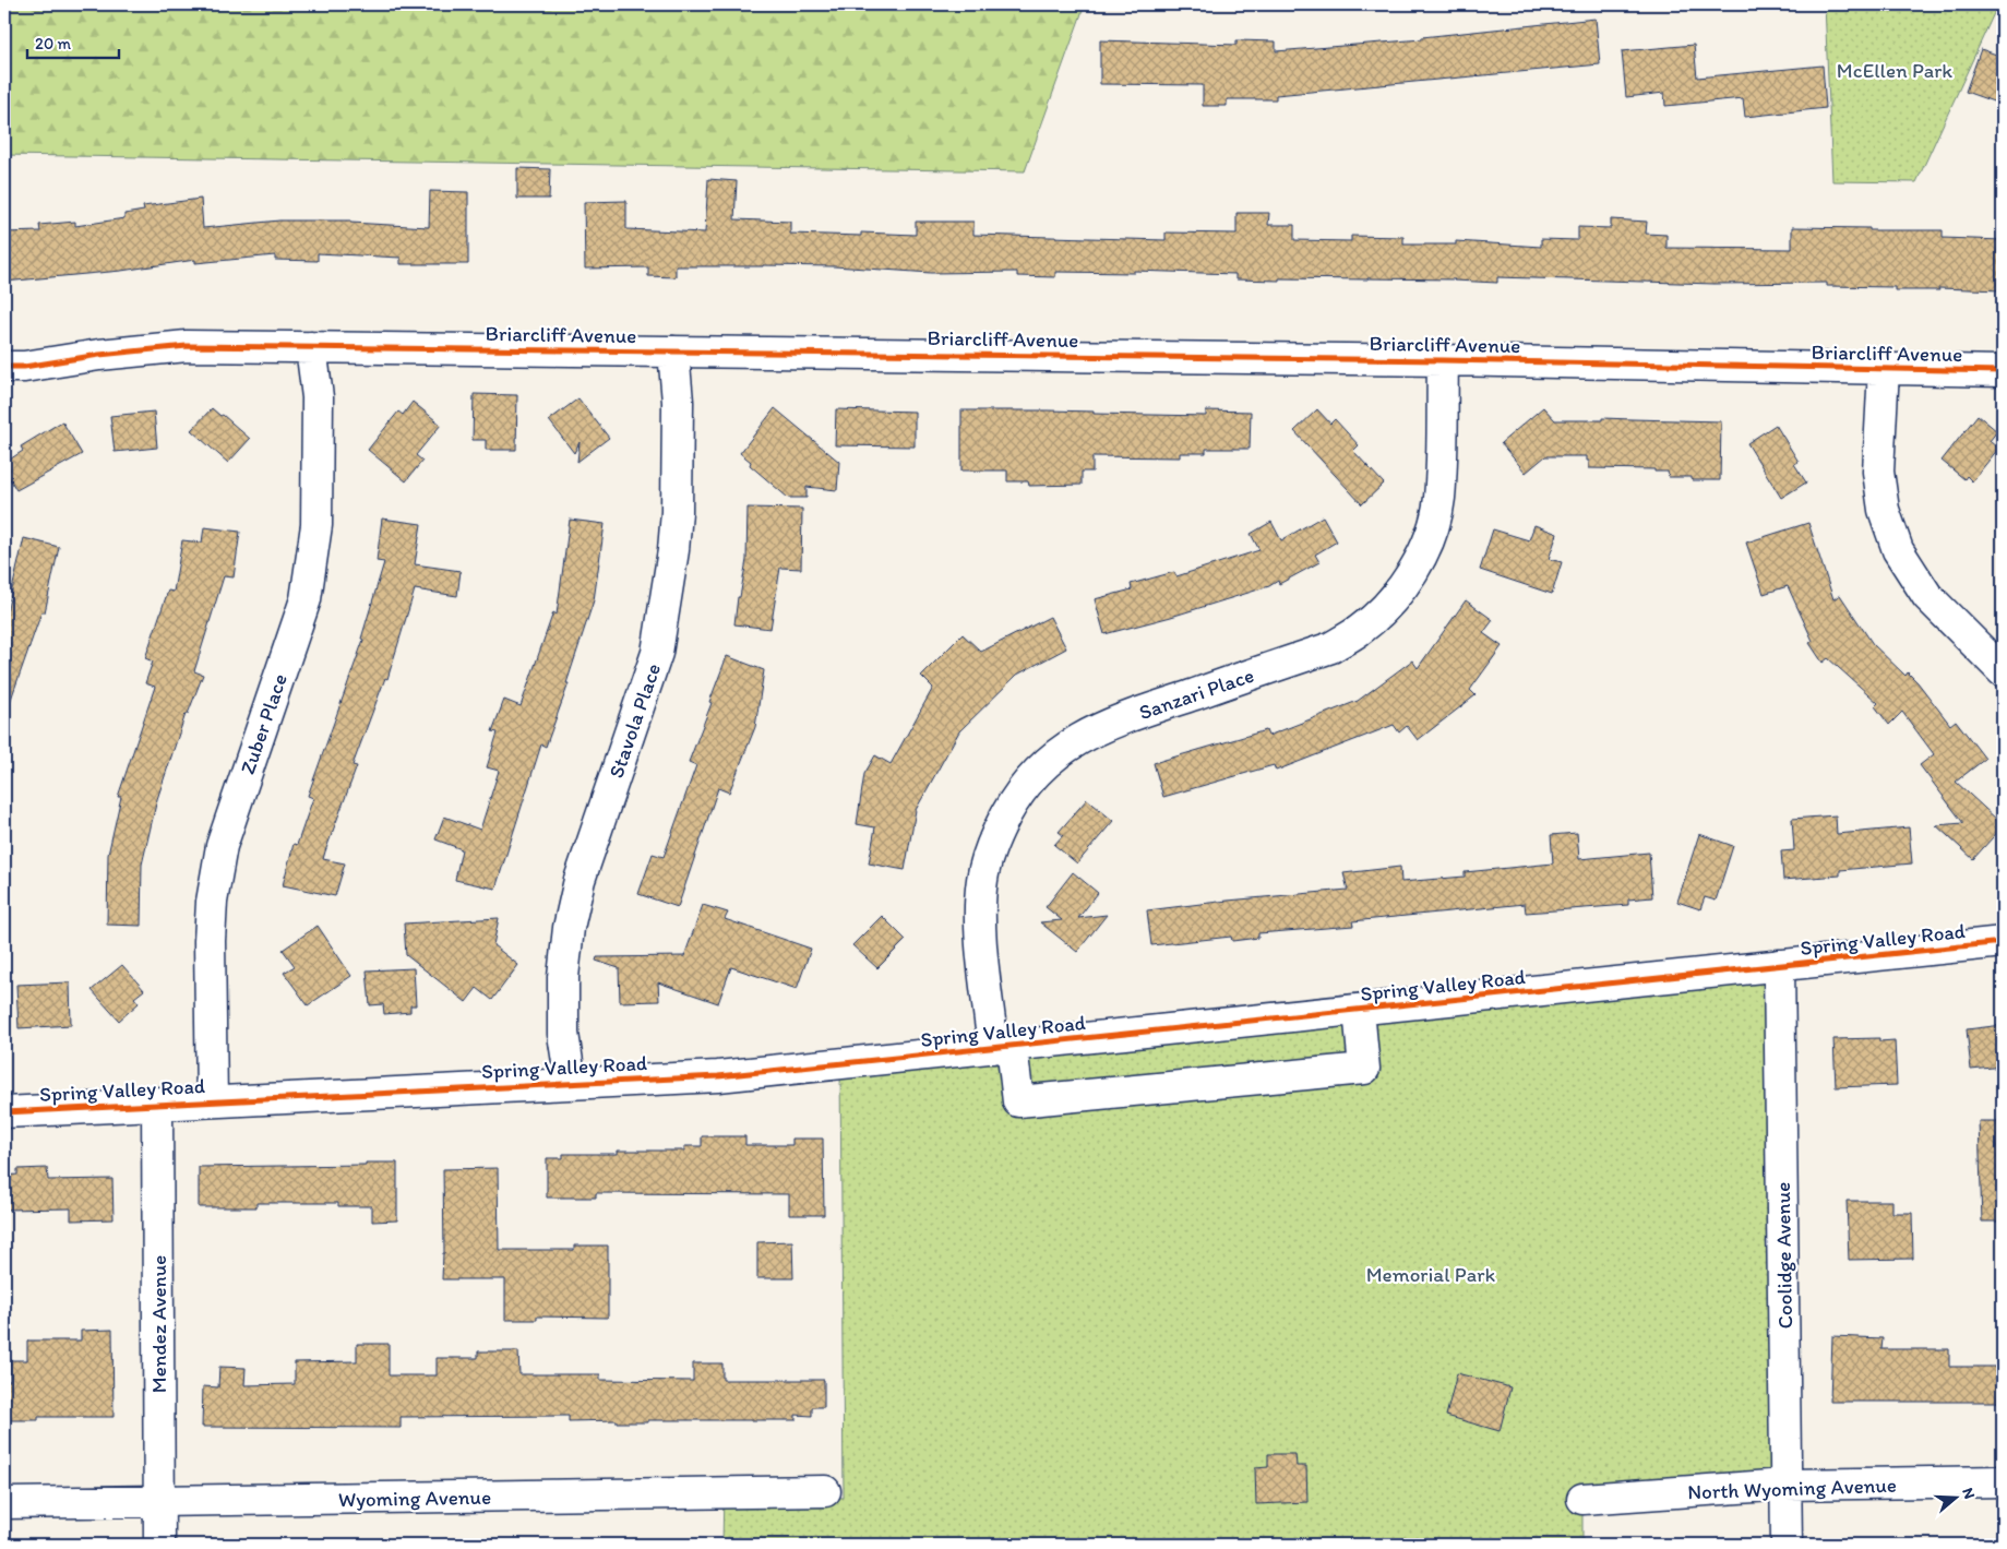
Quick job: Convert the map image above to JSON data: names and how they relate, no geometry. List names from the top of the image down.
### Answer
{
  "streets": {
    "street": [
      "Briarcliff Avenue",
      "Sanzari Place",
      "Stavola Place",
      "Zuber Place",
      "Spring Valley Road",
      "Coolidge Avenue",
      "Mendez Avenue",
      "North Wyoming Avenue",
      "Wyoming Avenue"
    ]
  },
  "crossings": [
    ["Briarcliff Avenue", "Sanzari Place"],
    ["Briarcliff Avenue", "Stavola Place"],
    ["Briarcliff Avenue", "Zuber Place"],
    ["Sanzari Place", "Spring Valley Road"],
    ["Stavola Place", "Spring Valley Road"],
    ["Zuber Place", "Spring Valley Road"],
    ["Spring Valley Road", "Coolidge Avenue"],
    ["Spring Valley Road", "Mendez Avenue"],
    ["Coolidge Avenue", "North Wyoming Avenue"],
    ["Mendez Avenue", "Wyoming Avenue"]
  ],
  "parks": ["McEllen Park", "Memorial Park"],
  "scale_bar": "20 m",
  "north": "right"
}
